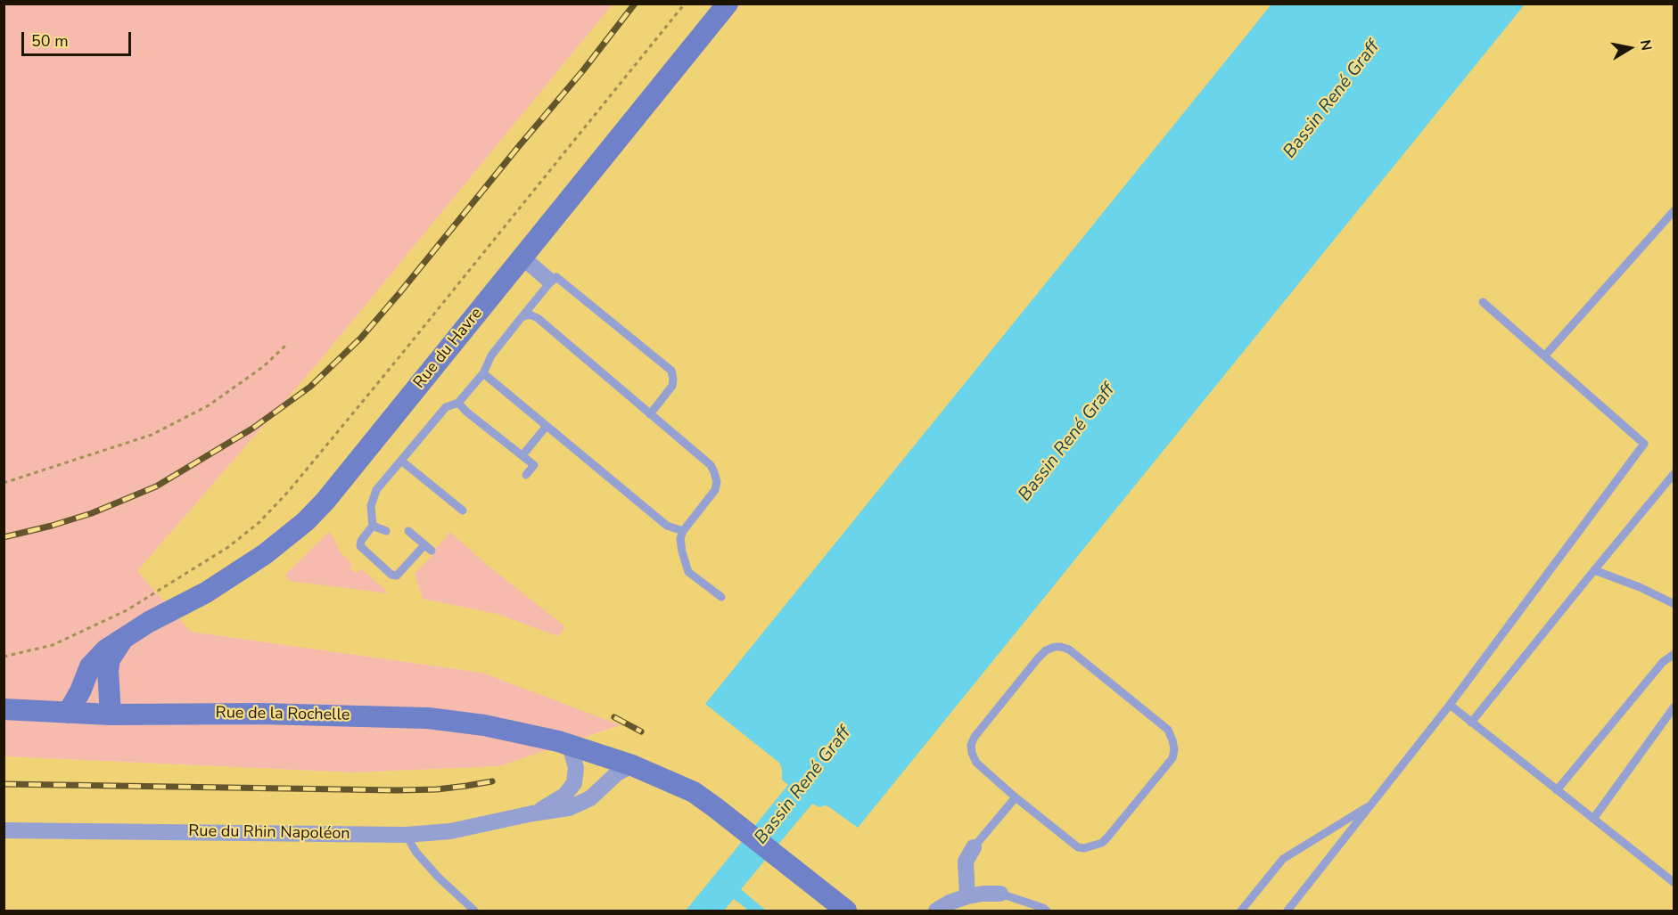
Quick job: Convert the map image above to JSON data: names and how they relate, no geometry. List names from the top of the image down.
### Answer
{
  "streets": {
    "main road": ["Rue du Havre", "Rue de la Rochelle"],
    "street": ["Rue du Rhin Napoléon"]
  },
  "crossings": [
    ["Rue du Havre", "Rue de la Rochelle"],
    ["Rue de la Rochelle", "Rue du Rhin Napoléon"]
  ],
  "water": ["Bassin René Graff"],
  "scale_bar": "50 m",
  "north": "right"
}
